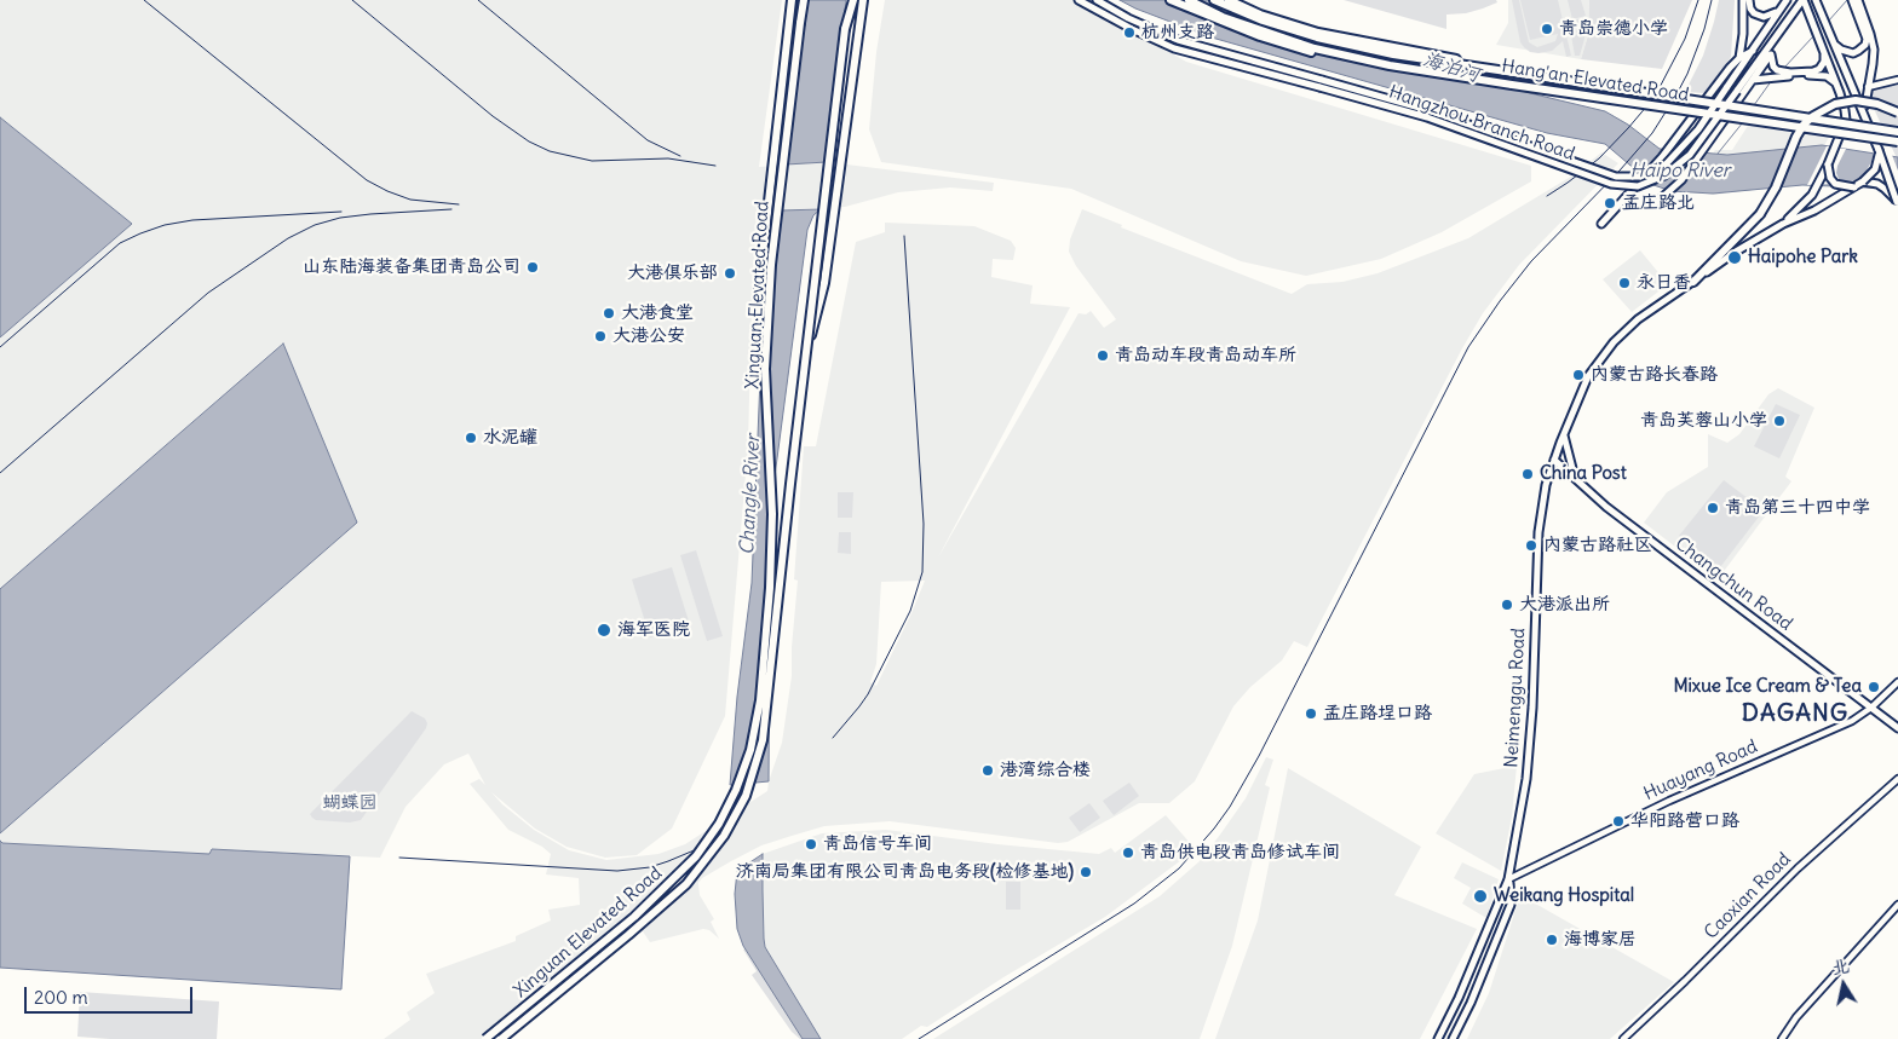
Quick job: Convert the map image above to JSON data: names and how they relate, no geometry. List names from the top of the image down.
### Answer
{
  "streets": {
    "highway": ["Hang'an Elevated Road", "Xinguan Elevated Road"],
    "main road": ["Hangzhou Branch Road", "Changchun Road", "Neimenggu Road"],
    "street": ["Huayang Road", "Caoxian Road"]
  },
  "crossings": [
    ["Changchun Road", "Neimenggu Road"],
    ["Changchun Road", "Huayang Road"],
    ["Neimenggu Road", "Huayang Road"]
  ],
  "districts": ["DAGANG"],
  "water": ["海泊河", "Haipo River", "Changle River"],
  "parks": ["蝴蝶园"],
  "places": [
    "青岛崇德小学",
    "杭州支路",
    "孟庄路北",
    "Haipohe Park",
    "山东陆海装备集团青岛公司",
    "大港俱乐部",
    "永日香",
    "大港食堂",
    "大港公安",
    "青岛动车段青岛动车所",
    "内蒙古路长春路",
    "青岛芙蓉山小学",
    "水泥罐",
    "China Post",
    "青岛第三十四中学",
    "内蒙古路社区",
    "大港派出所",
    "海军医院",
    "Mixue Ice Cream & Tea",
    "孟庄路埕口路",
    "港湾综合楼",
    "华阳路营口路",
    "青岛信号车间",
    "青岛供电段青岛修试车间",
    "济南局集团有限公司青岛电务段(检修基地)",
    "Weikang Hospital",
    "海博家居"
  ],
  "scale_bar": "200 m",
  "north": "top"
}
